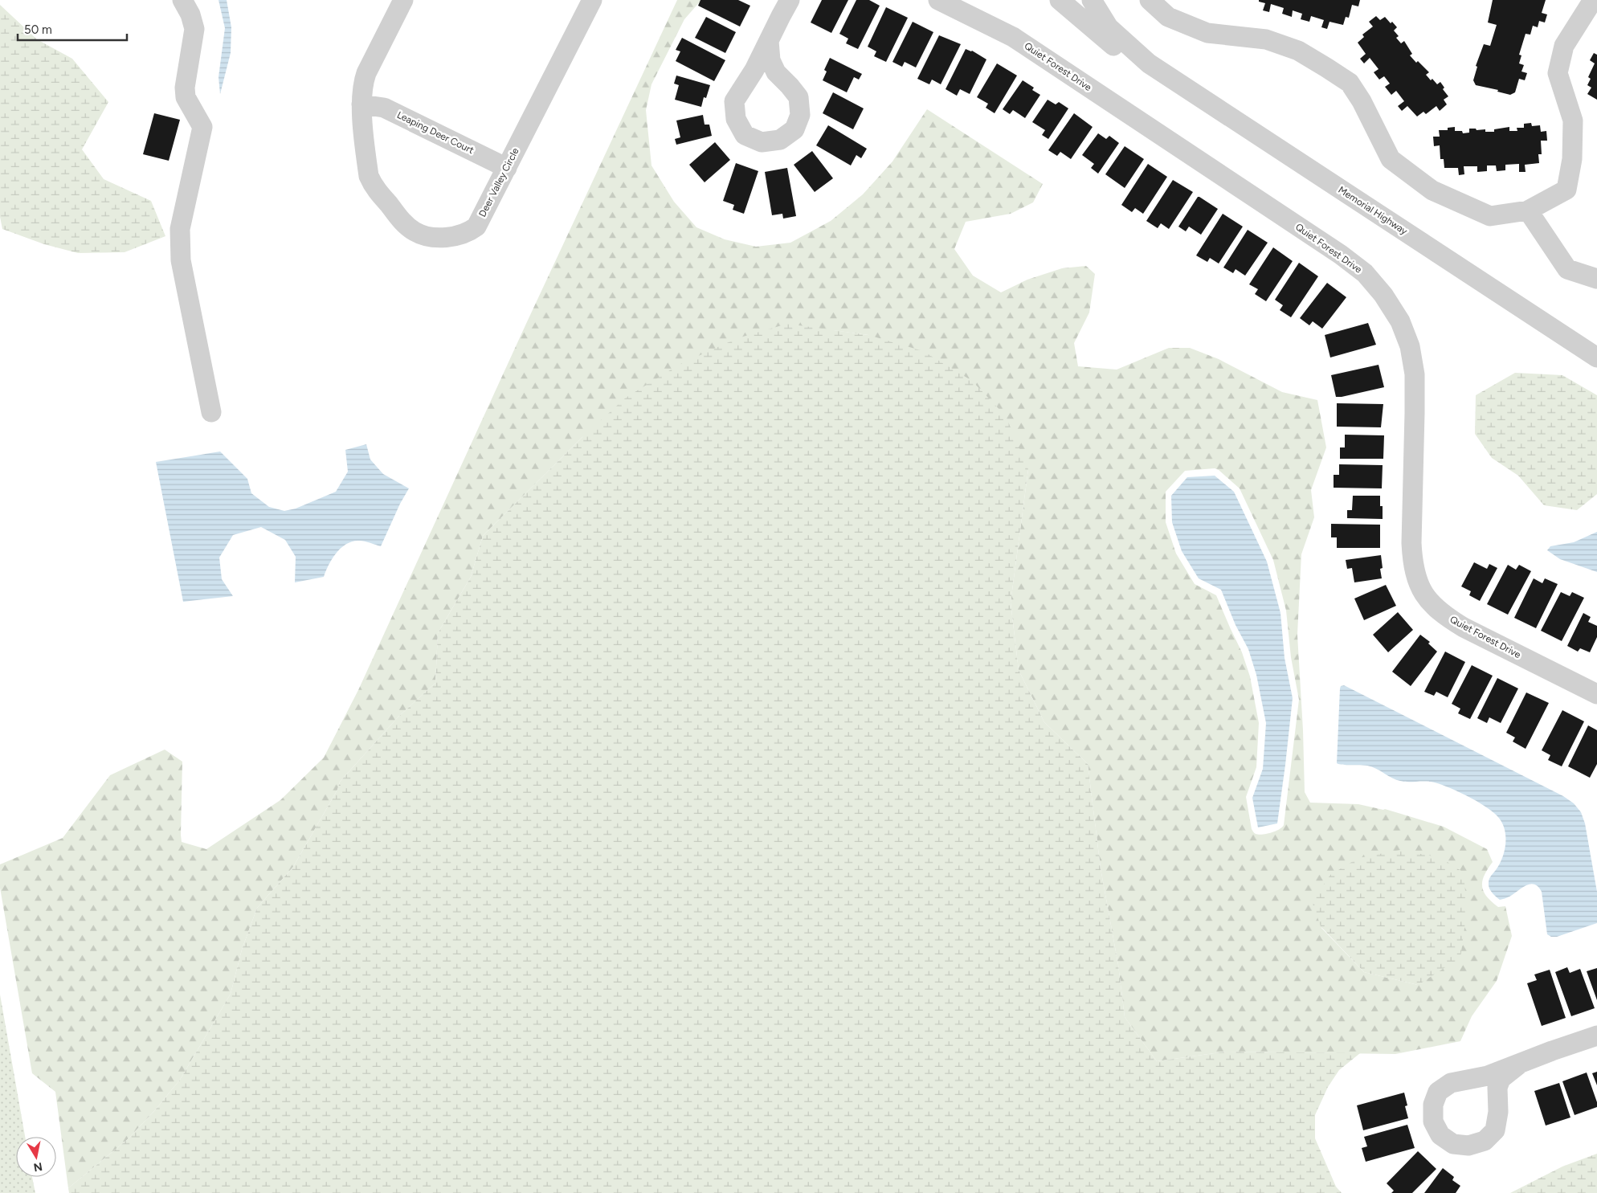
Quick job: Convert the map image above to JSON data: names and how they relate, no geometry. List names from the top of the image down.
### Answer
{
  "streets": {
    "street": [
      "Quiet Forest Drive",
      "Leaping Deer Court",
      "Deer Valley Circle",
      "Memorial Highway"
    ]
  },
  "crossings": [
    ["Leaping Deer Court", "Deer Valley Circle"]
  ],
  "scale_bar": "50 m",
  "north": "bottom"
}
